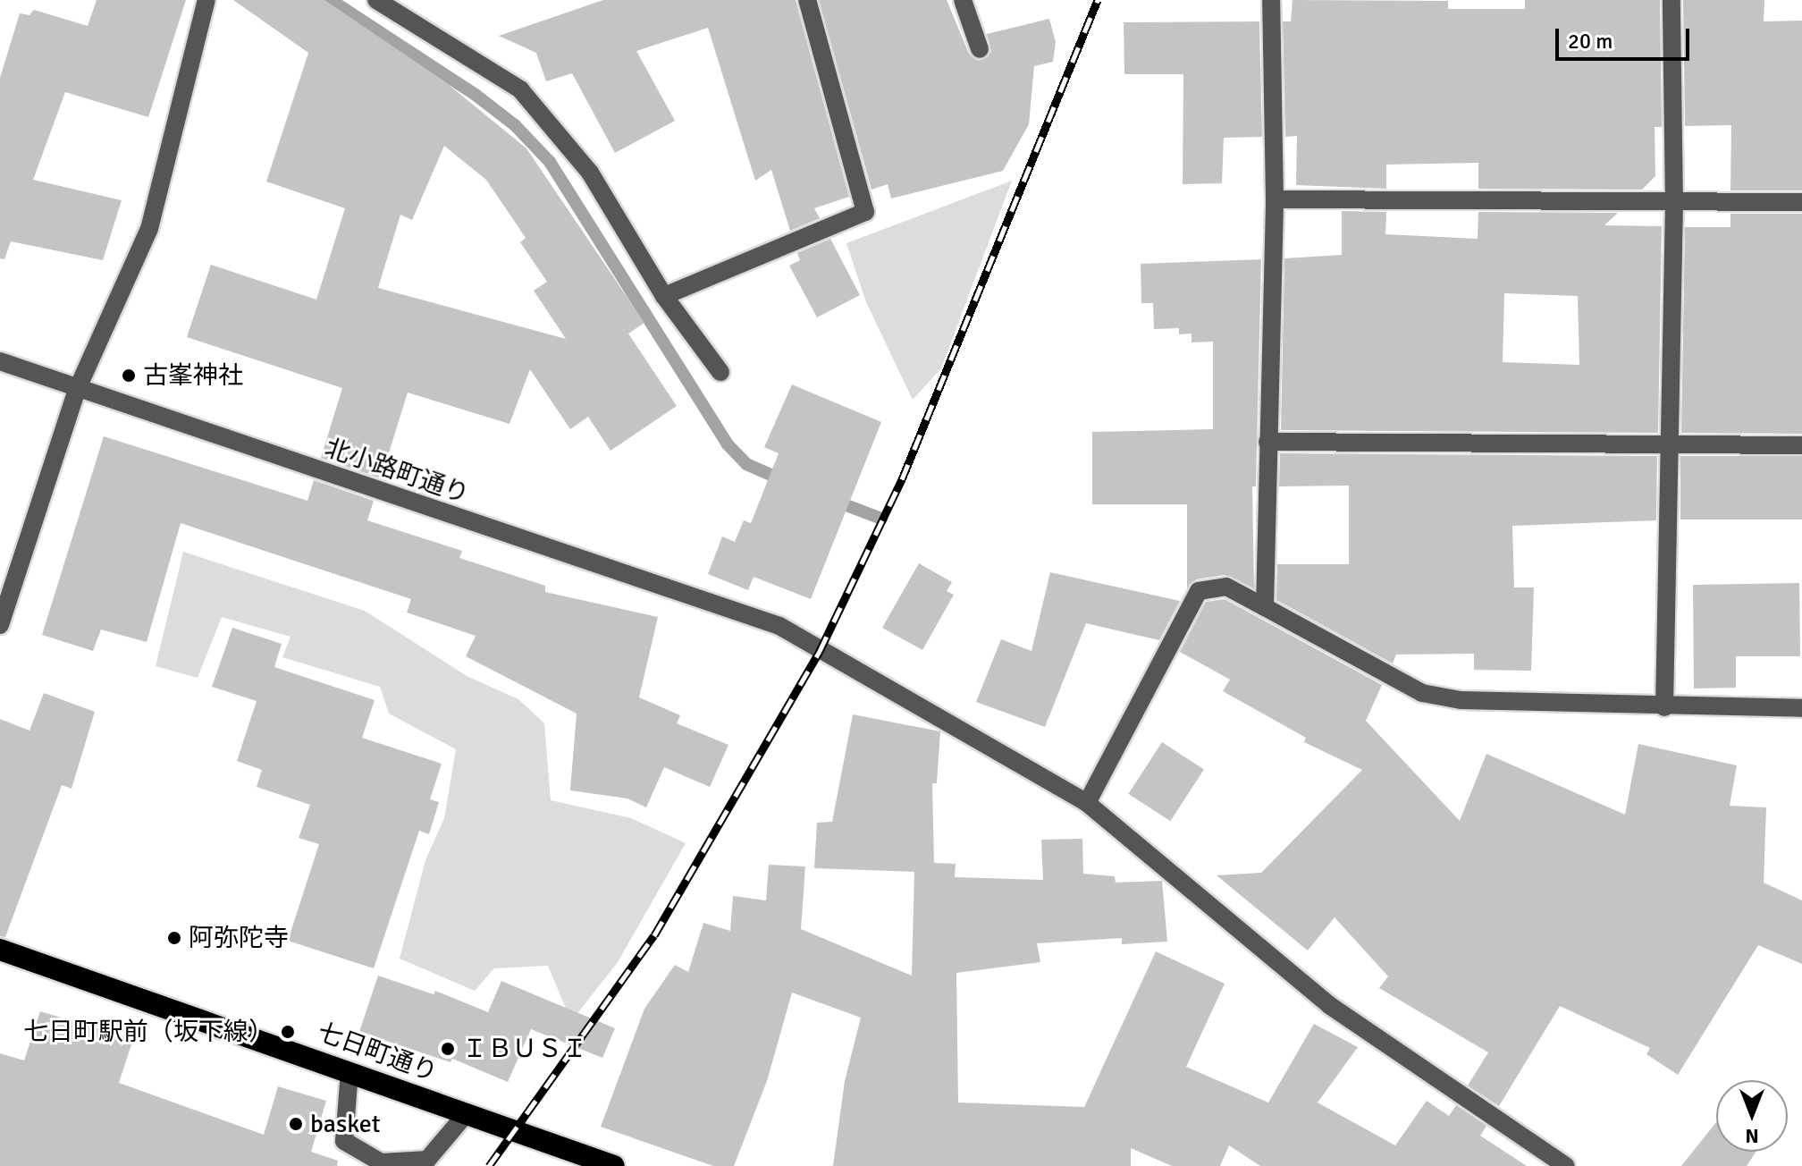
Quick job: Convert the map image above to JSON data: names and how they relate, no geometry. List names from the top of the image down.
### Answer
{
  "streets": {
    "highway": ["七日町通り"],
    "street": ["北小路町通り"]
  },
  "places": [
    "古峯神社",
    "阿弥陀寺",
    "七日町駅前（坂下線）",
    "ＩＢＵＳＩ",
    "basket"
  ],
  "scale_bar": "20 m",
  "north": "bottom"
}
